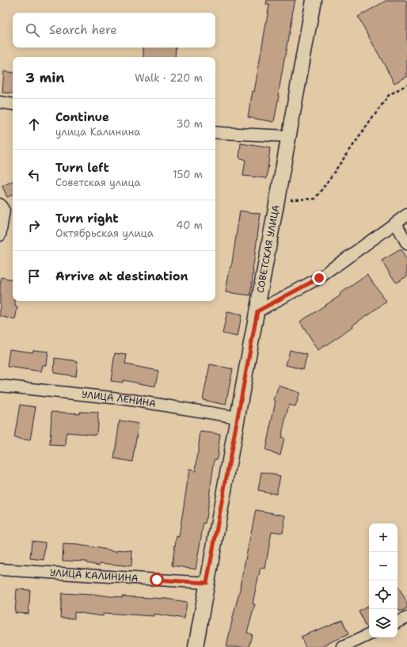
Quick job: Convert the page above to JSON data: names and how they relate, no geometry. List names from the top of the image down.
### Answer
{
  "streets": {
    "street": ["СОВЕТСКАЯ УЛИЦА", "УЛИЦА ЛЕНИНА", "УЛИЦА КАЛИНИНА"]
  },
  "crossings": [
    ["СОВЕТСКАЯ УЛИЦА", "УЛИЦА ЛЕНИНА"],
    ["СОВЕТСКАЯ УЛИЦА", "УЛИЦА КАЛИНИНА"]
  ],
  "page": {
    "search": "Search here",
    "heading": ["3 min", "Walk · 220 m"],
    "list": [
      ["Continue", "улица Калинина", "30 m"],
      ["Turn left", "Советская улица", "150 m"],
      ["Turn right", "Октябрьская улица", "40 m"],
      "Arrive at destination"
    ],
    "map_buttons": ["+", "−"]
  }
}
